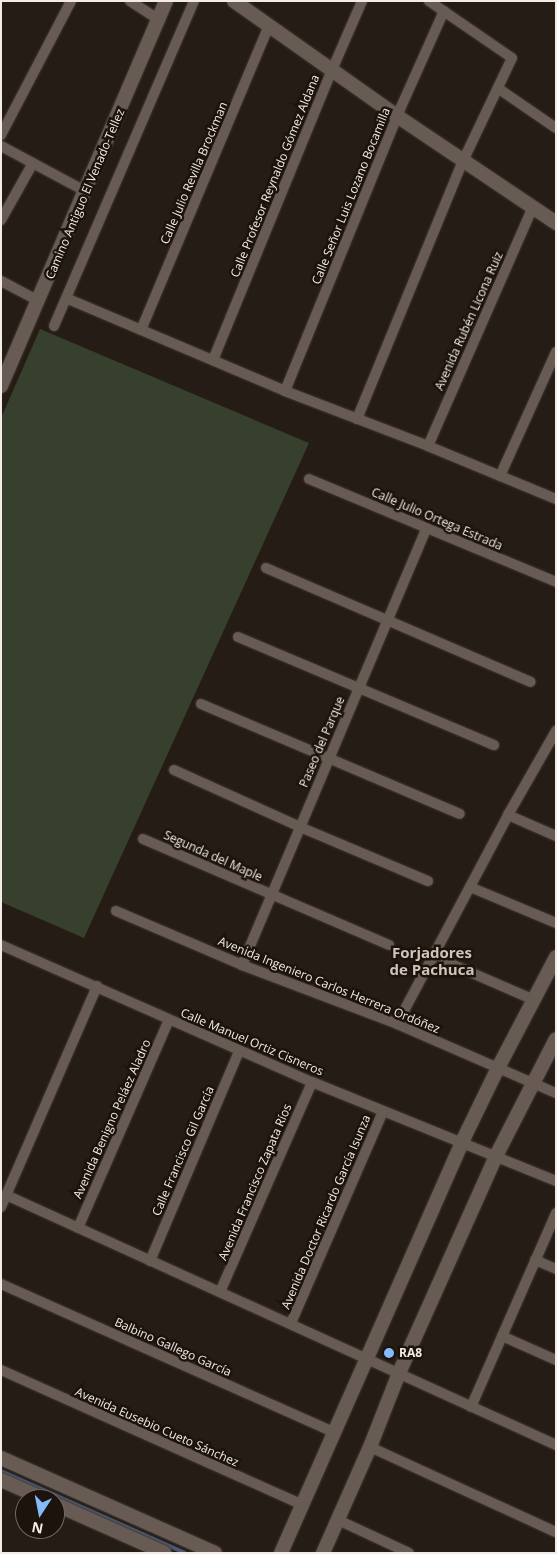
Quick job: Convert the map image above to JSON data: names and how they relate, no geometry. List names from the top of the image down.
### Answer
{
  "streets": {
    "street": [
      "Calle Julio Revilla Brockman",
      "Calle Profesor Reynaldo Gómez Aldana",
      "Camino Antiguo El Venado-Tellez",
      "Calle Señor Luis Lozano Bocamilla",
      "Avenida Rubén Licona Ruiz",
      "Calle Julio Ortega Estrada",
      "Paseo del Parque",
      "Segunda del Maple",
      "Avenida Ingeniero Carlos Herrera Ordóñez",
      "Calle Manuel Ortiz Cisneros",
      "Avenida Benigno Peláez Aladro",
      "Calle Francisco Gil García",
      "Avenida Francisco Zapata Ríos",
      "Avenida Doctor Ricardo García Isunza",
      "Balbino Gallego García",
      "Avenida Eusebio Cueto Sánchez"
    ]
  },
  "crossings": [
    ["Calle Julio Ortega Estrada", "Paseo del Parque"],
    ["Paseo del Parque", "Segunda del Maple"],
    ["Paseo del Parque", "Avenida Ingeniero Carlos Herrera Ordóñez"],
    ["Calle Manuel Ortiz Cisneros", "Avenida Benigno Peláez Aladro"],
    ["Calle Manuel Ortiz Cisneros", "Calle Francisco Gil García"],
    ["Calle Manuel Ortiz Cisneros", "Avenida Francisco Zapata Ríos"],
    ["Calle Manuel Ortiz Cisneros", "Avenida Doctor Ricardo García Isunza"]
  ],
  "districts": ["Forjadores de Pachuca"],
  "places": ["RA8"],
  "north": "bottom"
}
